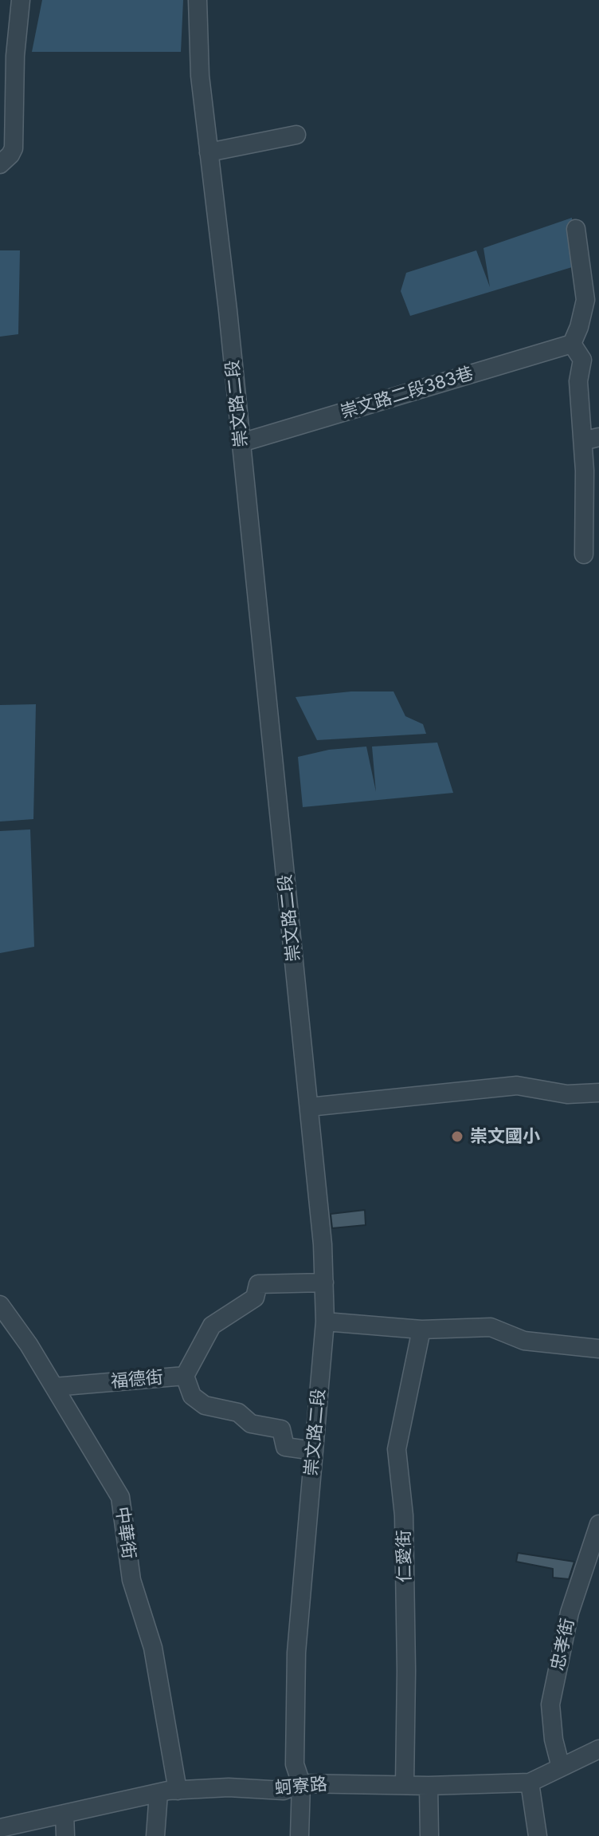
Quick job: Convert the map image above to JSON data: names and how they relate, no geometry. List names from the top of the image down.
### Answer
{
  "streets": {
    "street": [
      "崇文路二段383巷",
      "崇文路二段",
      "福德街",
      "中華街",
      "仁愛街",
      "忠孝街",
      "蚵寮路"
    ]
  },
  "crossings": [
    ["崇文路二段383巷", "崇文路二段"],
    ["崇文路二段", "福德街"],
    ["崇文路二段", "蚵寮路"],
    ["福德街", "中華街"],
    ["中華街", "蚵寮路"],
    ["仁愛街", "蚵寮路"],
    ["忠孝街", "蚵寮路"]
  ],
  "places": ["崇文國小"]
}
